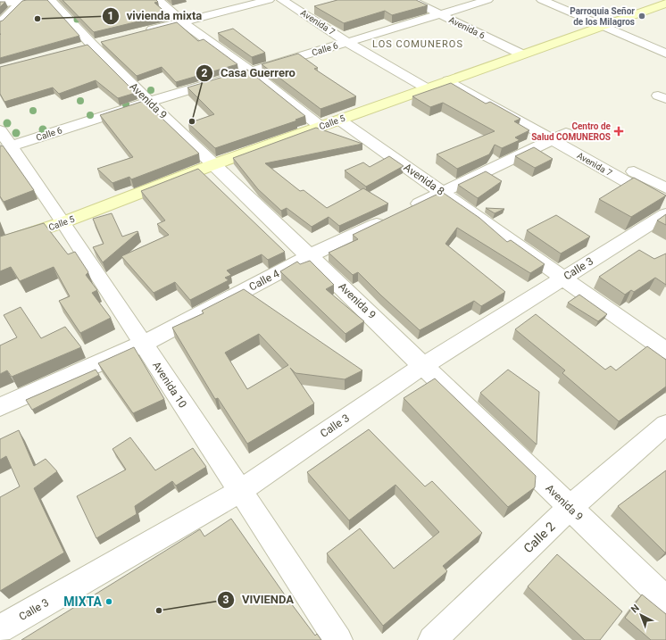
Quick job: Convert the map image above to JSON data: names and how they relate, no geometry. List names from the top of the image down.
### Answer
{
  "streets": {
    "street": [
      "Avenida 7",
      "Avenida 6",
      "Calle 6",
      "Avenida 9",
      "Calle 5",
      "Avenida 8",
      "Calle 3",
      "Calle 4",
      "Avenida 10",
      "Calle 2"
    ]
  },
  "crossings": [
    ["Avenida 7", "Calle 6"],
    ["Avenida 7", "Calle 5"],
    ["Avenida 7", "Calle 4"],
    ["Avenida 6", "Calle 6"],
    ["Avenida 6", "Calle 5"],
    ["Calle 6", "Avenida 9"],
    ["Calle 6", "Avenida 10"],
    ["Avenida 9", "Calle 5"],
    ["Avenida 9", "Calle 3"],
    ["Avenida 9", "Calle 4"],
    ["Avenida 9", "Calle 2"],
    ["Calle 5", "Avenida 8"],
    ["Calle 5", "Avenida 10"],
    ["Avenida 8", "Calle 3"],
    ["Avenida 8", "Calle 4"],
    ["Calle 3", "Avenida 10"],
    ["Calle 4", "Avenida 10"]
  ],
  "districts": ["LOS COMUNEROS"],
  "places": {
    "other": [
      "Parroquia Señor de los Milagros",
      "vivienda mixta",
      "Casa Guerrero",
      "MIXTA",
      "VIVIENDA"
    ],
    "health": ["Centro de Salud COMUNEROS"]
  },
  "north": "top left"
}
